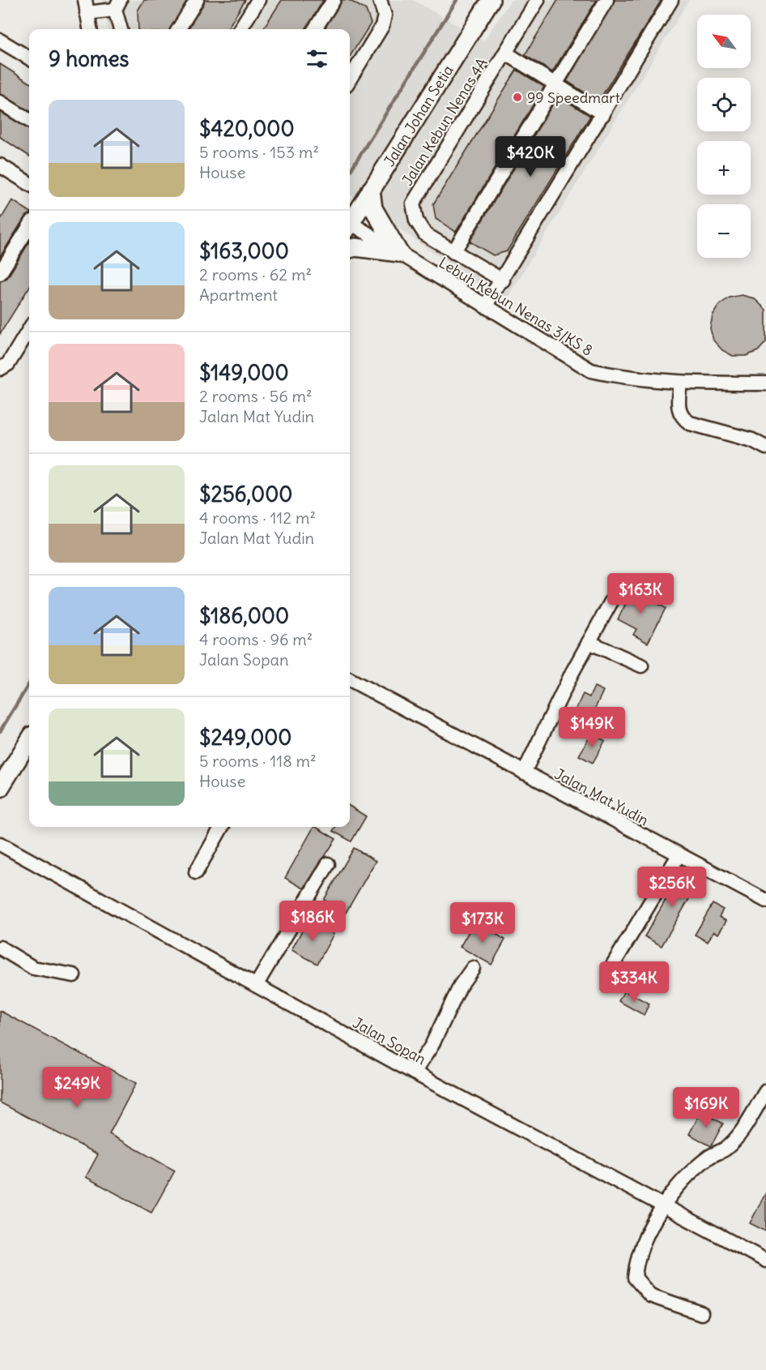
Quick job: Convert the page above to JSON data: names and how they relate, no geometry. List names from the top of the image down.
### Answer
{
  "streets": {
    "main road": ["Jalan Johan Setia"],
    "street": [
      "Jalan Kebun Nenas 4A",
      "Lebuh Kebun Nenas 3/KS 8",
      "Jalan Mat Yudin",
      "Jalan Sopan"
    ]
  },
  "places": ["99 Speedmart"],
  "north": "top left",
  "page": {
    "map_buttons": ["+", "−"],
    "heading": "9 homes",
    "list": [
      {
        "name": "$420,000",
        "note": "5 rooms · 153 m² · House"
      },
      {
        "name": "$163,000",
        "note": "2 rooms · 62 m² · Apartment"
      },
      {
        "name": "$149,000",
        "note": "2 rooms · 56 m² · Jalan Mat Yudin"
      },
      {
        "name": "$256,000",
        "note": "4 rooms · 112 m² · Jalan Mat Yudin"
      },
      {
        "name": "$186,000",
        "note": "4 rooms · 96 m² · Jalan Sopan"
      },
      {
        "name": "$249,000",
        "note": "5 rooms · 118 m² · House"
      }
    ],
    "price": [
      "$420K",
      "$163K",
      "$149K",
      "$256K",
      "$186K",
      "$173K",
      "$334K",
      "$249K",
      "$169K"
    ]
  }
}
